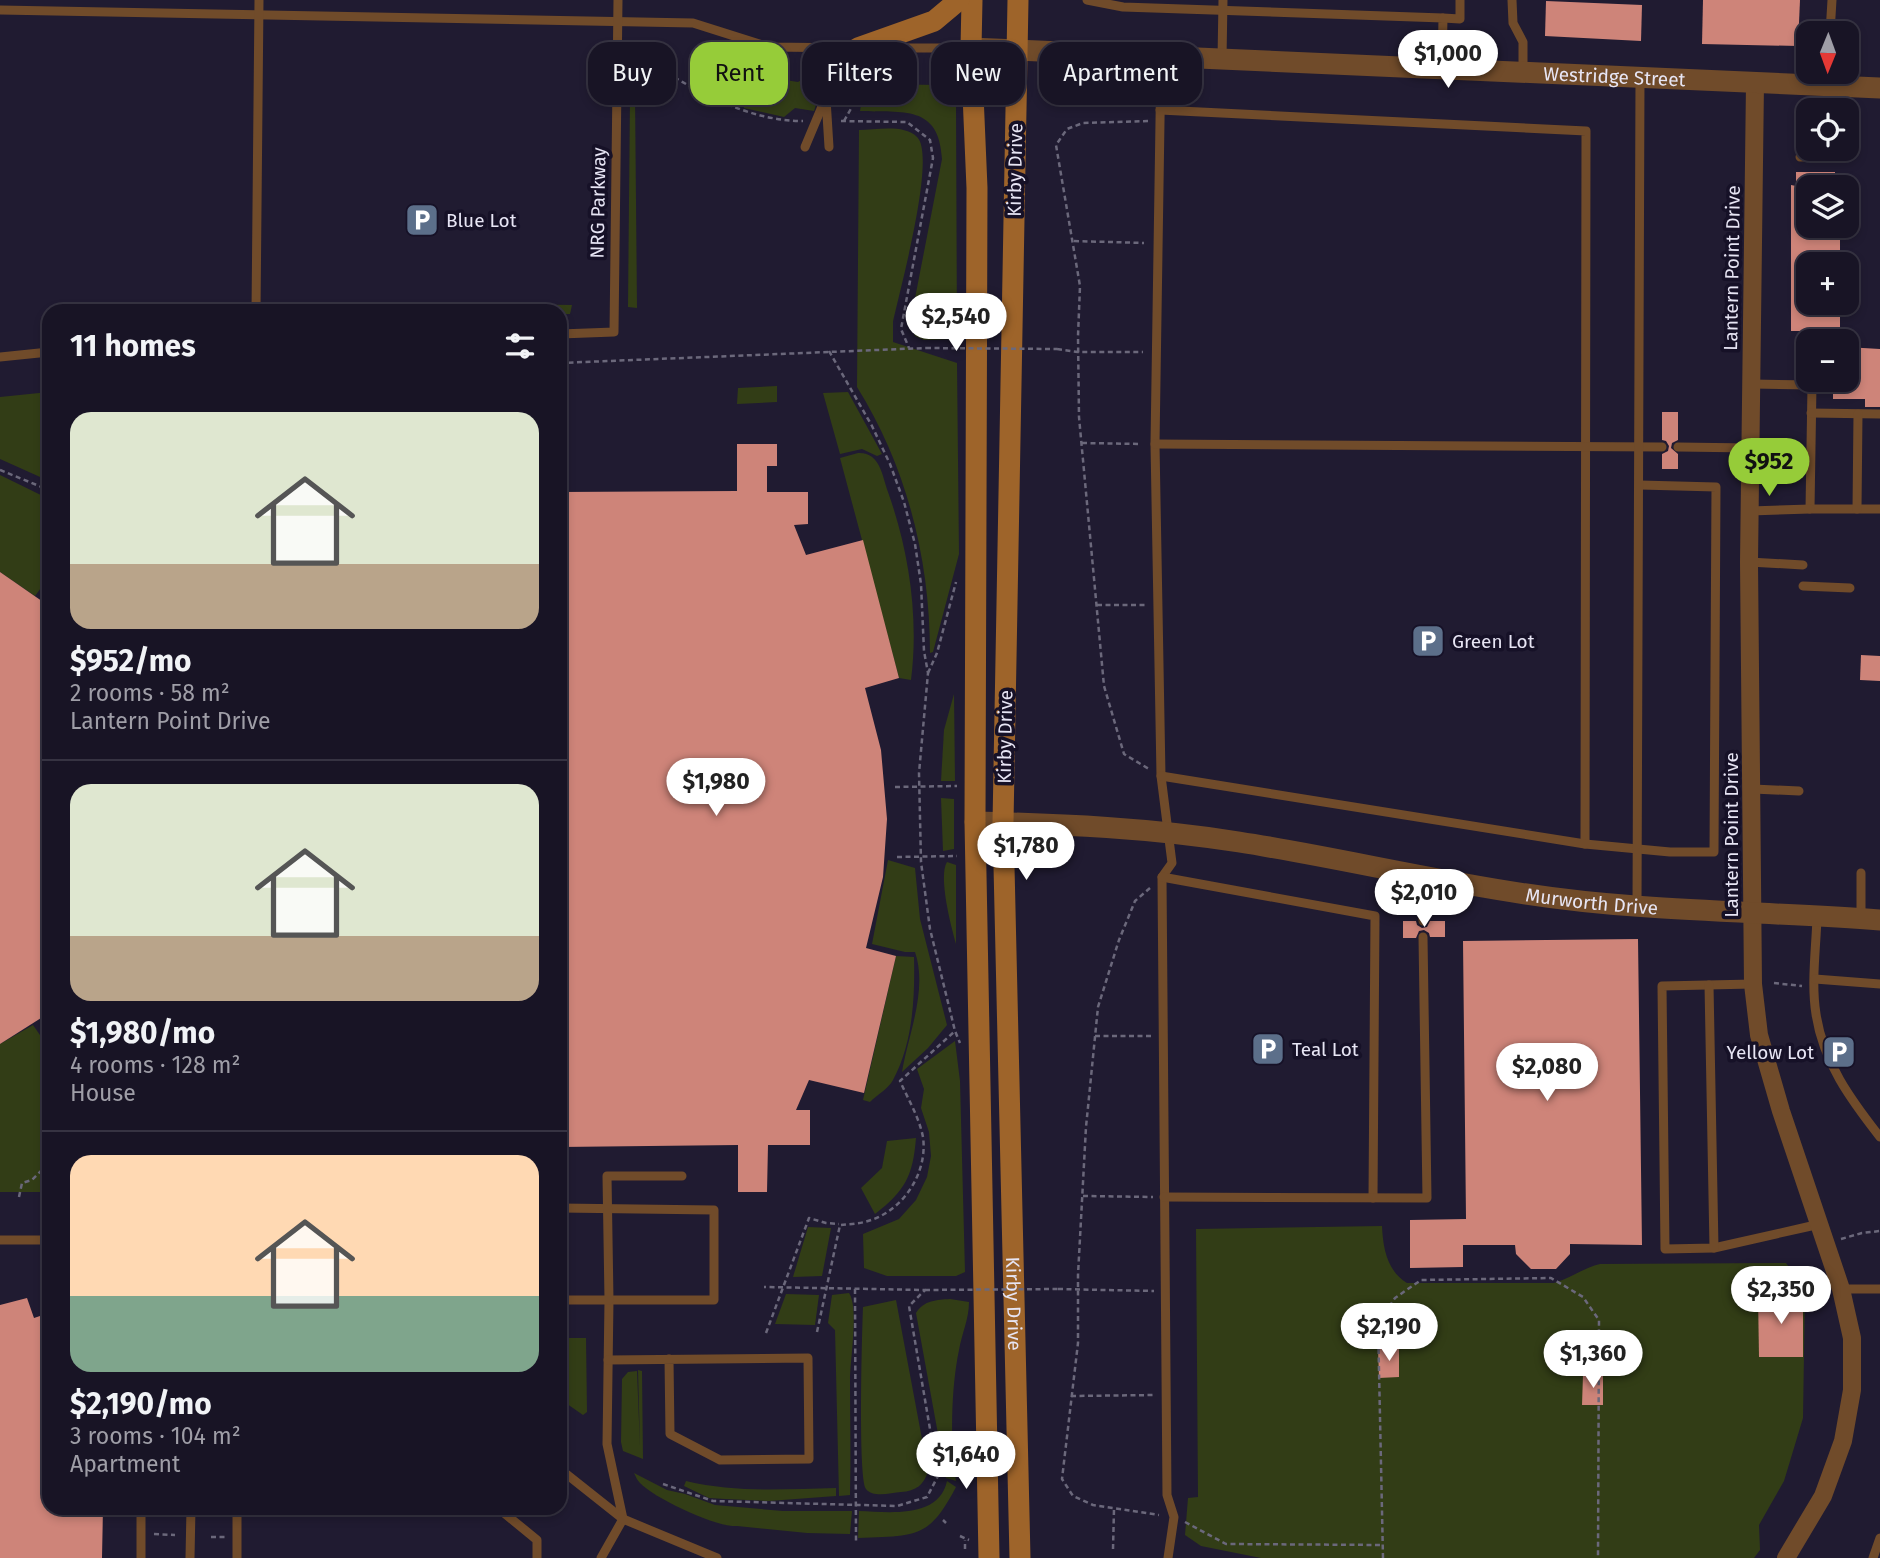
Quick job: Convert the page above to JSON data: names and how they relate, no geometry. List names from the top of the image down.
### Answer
{
  "streets": {
    "main road": ["Kirby Drive"],
    "street": ["Westridge Street", "Lantern Point Drive", "Murworth Drive"],
    "lane": ["NRG Parkway"]
  },
  "crossings": [
    ["Westridge Street", "Lantern Point Drive"],
    ["Kirby Drive", "Murworth Drive"],
    ["Lantern Point Drive", "Murworth Drive"]
  ],
  "places": {
    "parking": [
      "Blue Lot",
      "Green Lot",
      "Teal Lot",
      "Yellow Lot"
    ]
  },
  "north": "bottom",
  "page": {
    "map_buttons": ["+", "−"],
    "price": [
      "$1,000",
      "$2,540",
      "$952",
      "$1,980",
      "$1,780",
      "$2,010",
      "$2,080",
      "$2,350",
      "$2,190",
      "$1,360",
      "$1,640"
    ],
    "chip": [
      "Buy",
      "Rent",
      "Filters",
      "New",
      "Apartment"
    ],
    "heading": "11 homes",
    "list": [
      {
        "name": "$952/mo",
        "note": "2 rooms · 58 m² · Lantern Point Drive"
      },
      {
        "name": "$1,980/mo",
        "note": "4 rooms · 128 m² · House"
      },
      {
        "name": "$2,190/mo",
        "note": "3 rooms · 104 m² · Apartment"
      }
    ]
  }
}
